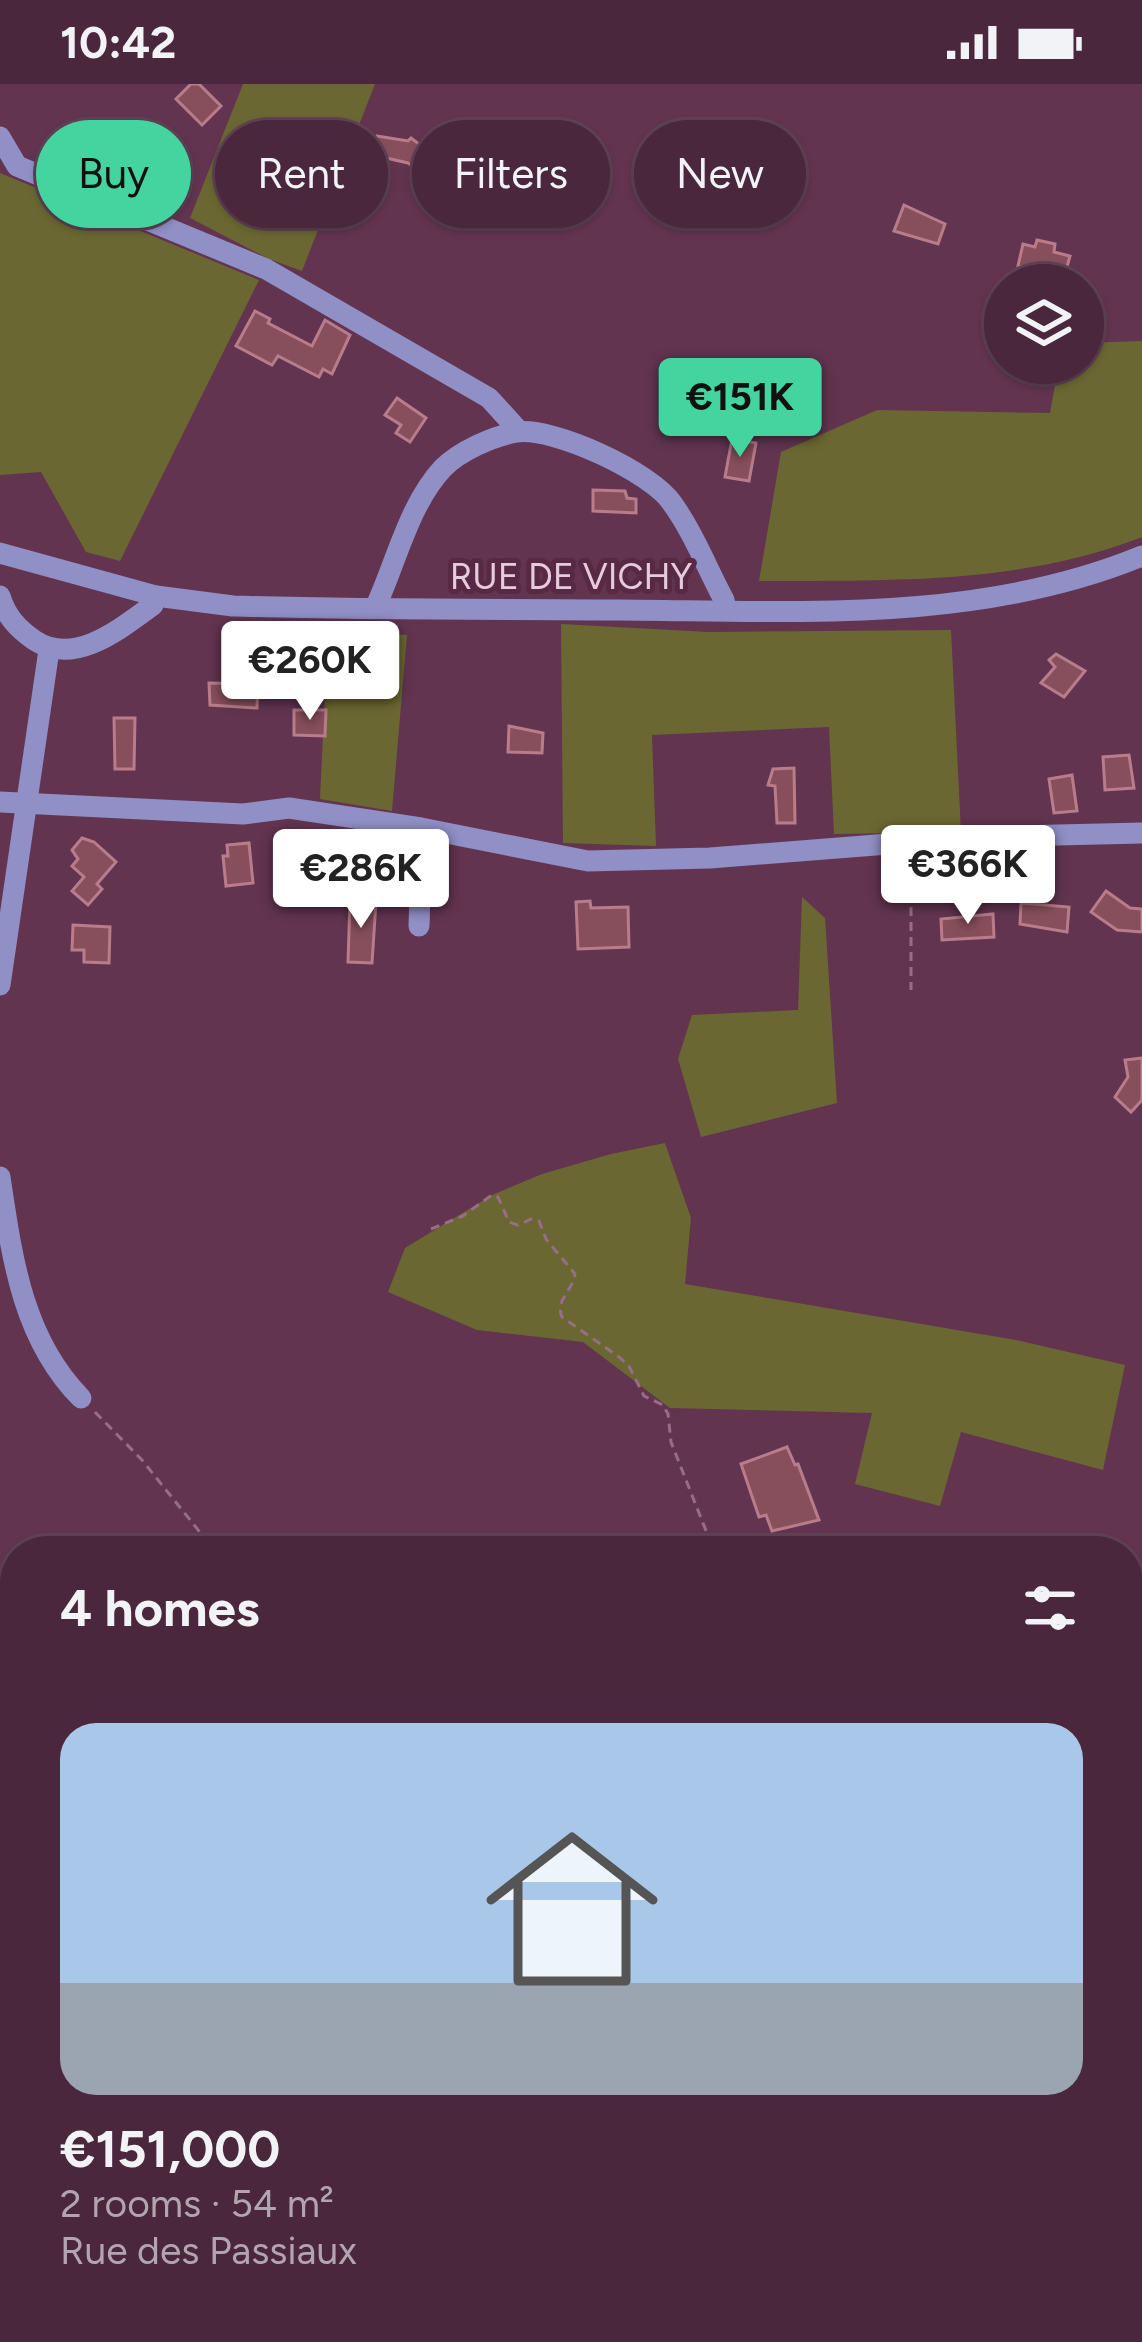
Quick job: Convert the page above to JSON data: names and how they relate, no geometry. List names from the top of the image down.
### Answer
{
  "streets": {
    "street": ["RUE DE VICHY"]
  },
  "page": {
    "status": "10:42",
    "chip": [
      "Buy",
      "Rent",
      "Filters",
      "New"
    ],
    "price": [
      "€151K",
      "€260K",
      "€366K",
      "€286K"
    ],
    "heading": "4 homes",
    "list": [
      {
        "name": "€151,000",
        "note": "2 rooms · 54 m² · Rue des Passiaux"
      }
    ]
  }
}
